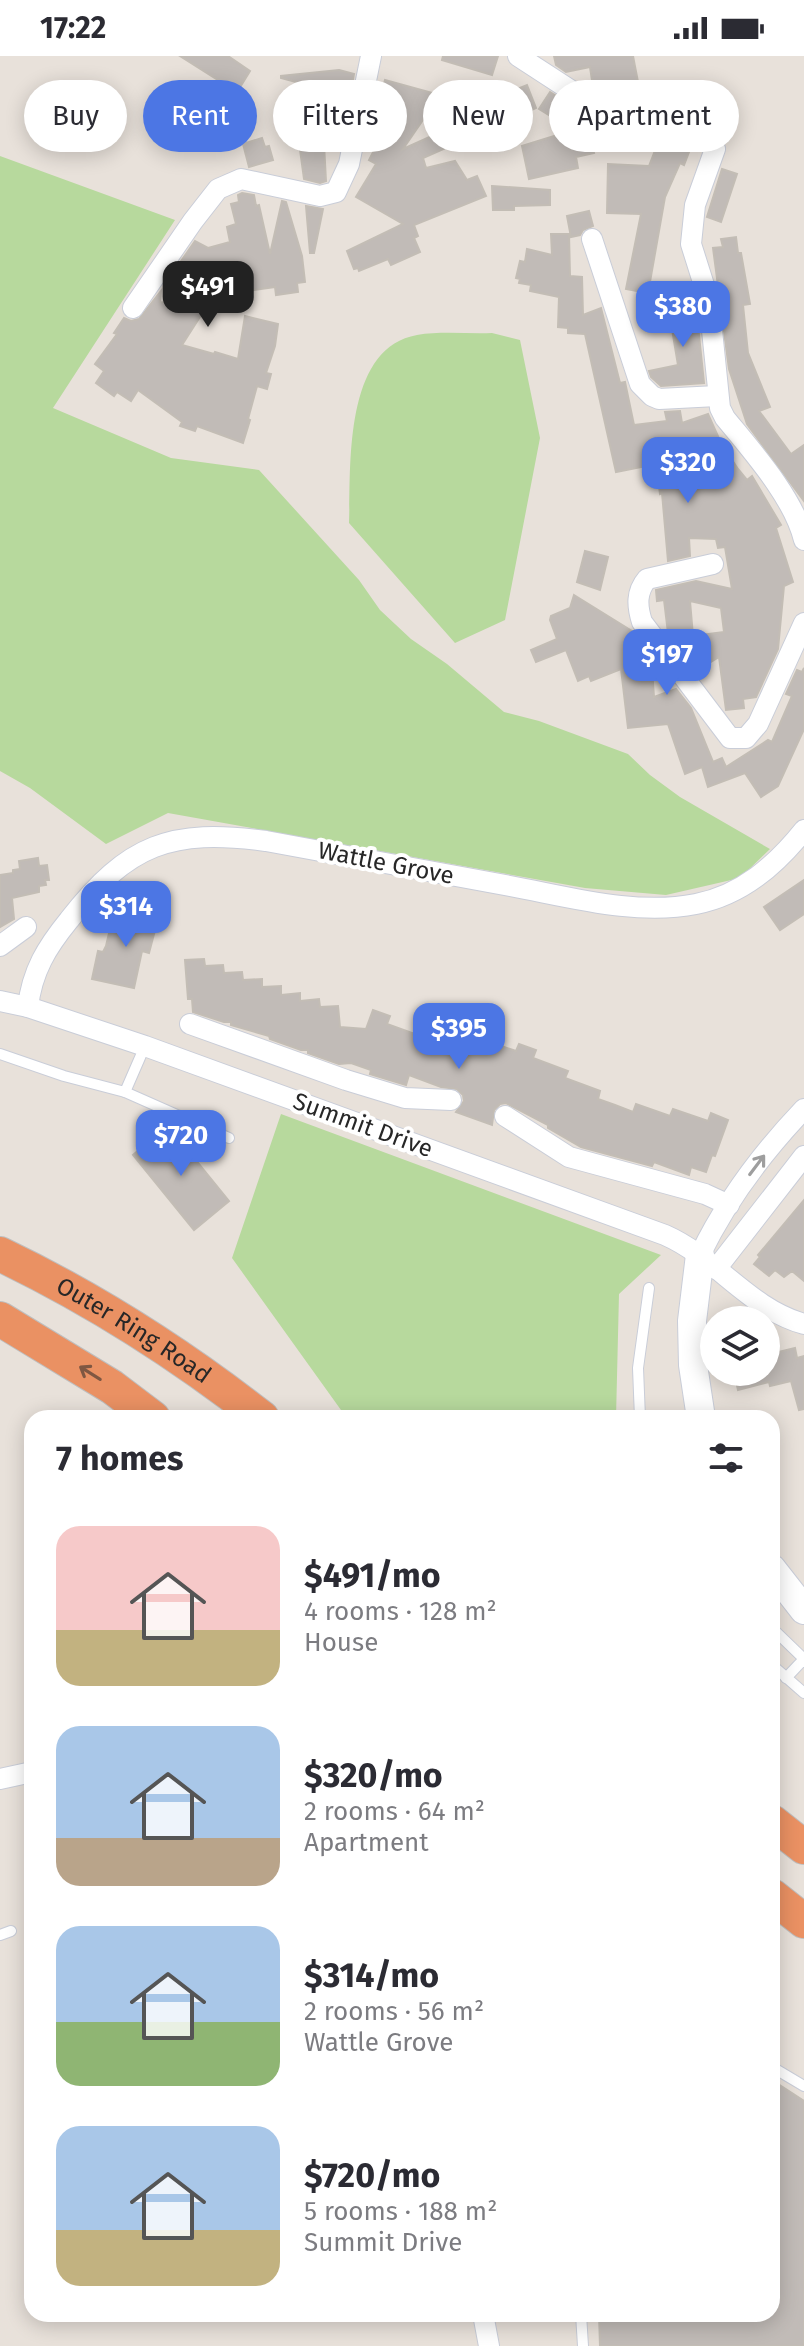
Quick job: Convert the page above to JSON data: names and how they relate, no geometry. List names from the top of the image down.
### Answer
{
  "streets": {
    "highway": ["Outer Ring Road"],
    "street": ["Wattle Grove", "Summit Drive"]
  },
  "crossings": [
    ["Wattle Grove", "Summit Drive"]
  ],
  "page": {
    "status": "17:22",
    "chip": [
      "Buy",
      "Rent",
      "Filters",
      "New",
      "Apartment"
    ],
    "price": [
      "$491",
      "$380",
      "$320",
      "$197",
      "$314",
      "$395",
      "$720"
    ],
    "heading": "7 homes",
    "list": [
      {
        "name": "$491/mo",
        "note": "4 rooms · 128 m² · House"
      },
      {
        "name": "$320/mo",
        "note": "2 rooms · 64 m² · Apartment"
      },
      {
        "name": "$314/mo",
        "note": "2 rooms · 56 m² · Wattle Grove"
      },
      {
        "name": "$720/mo",
        "note": "5 rooms · 188 m² · Summit Drive"
      }
    ]
  }
}
